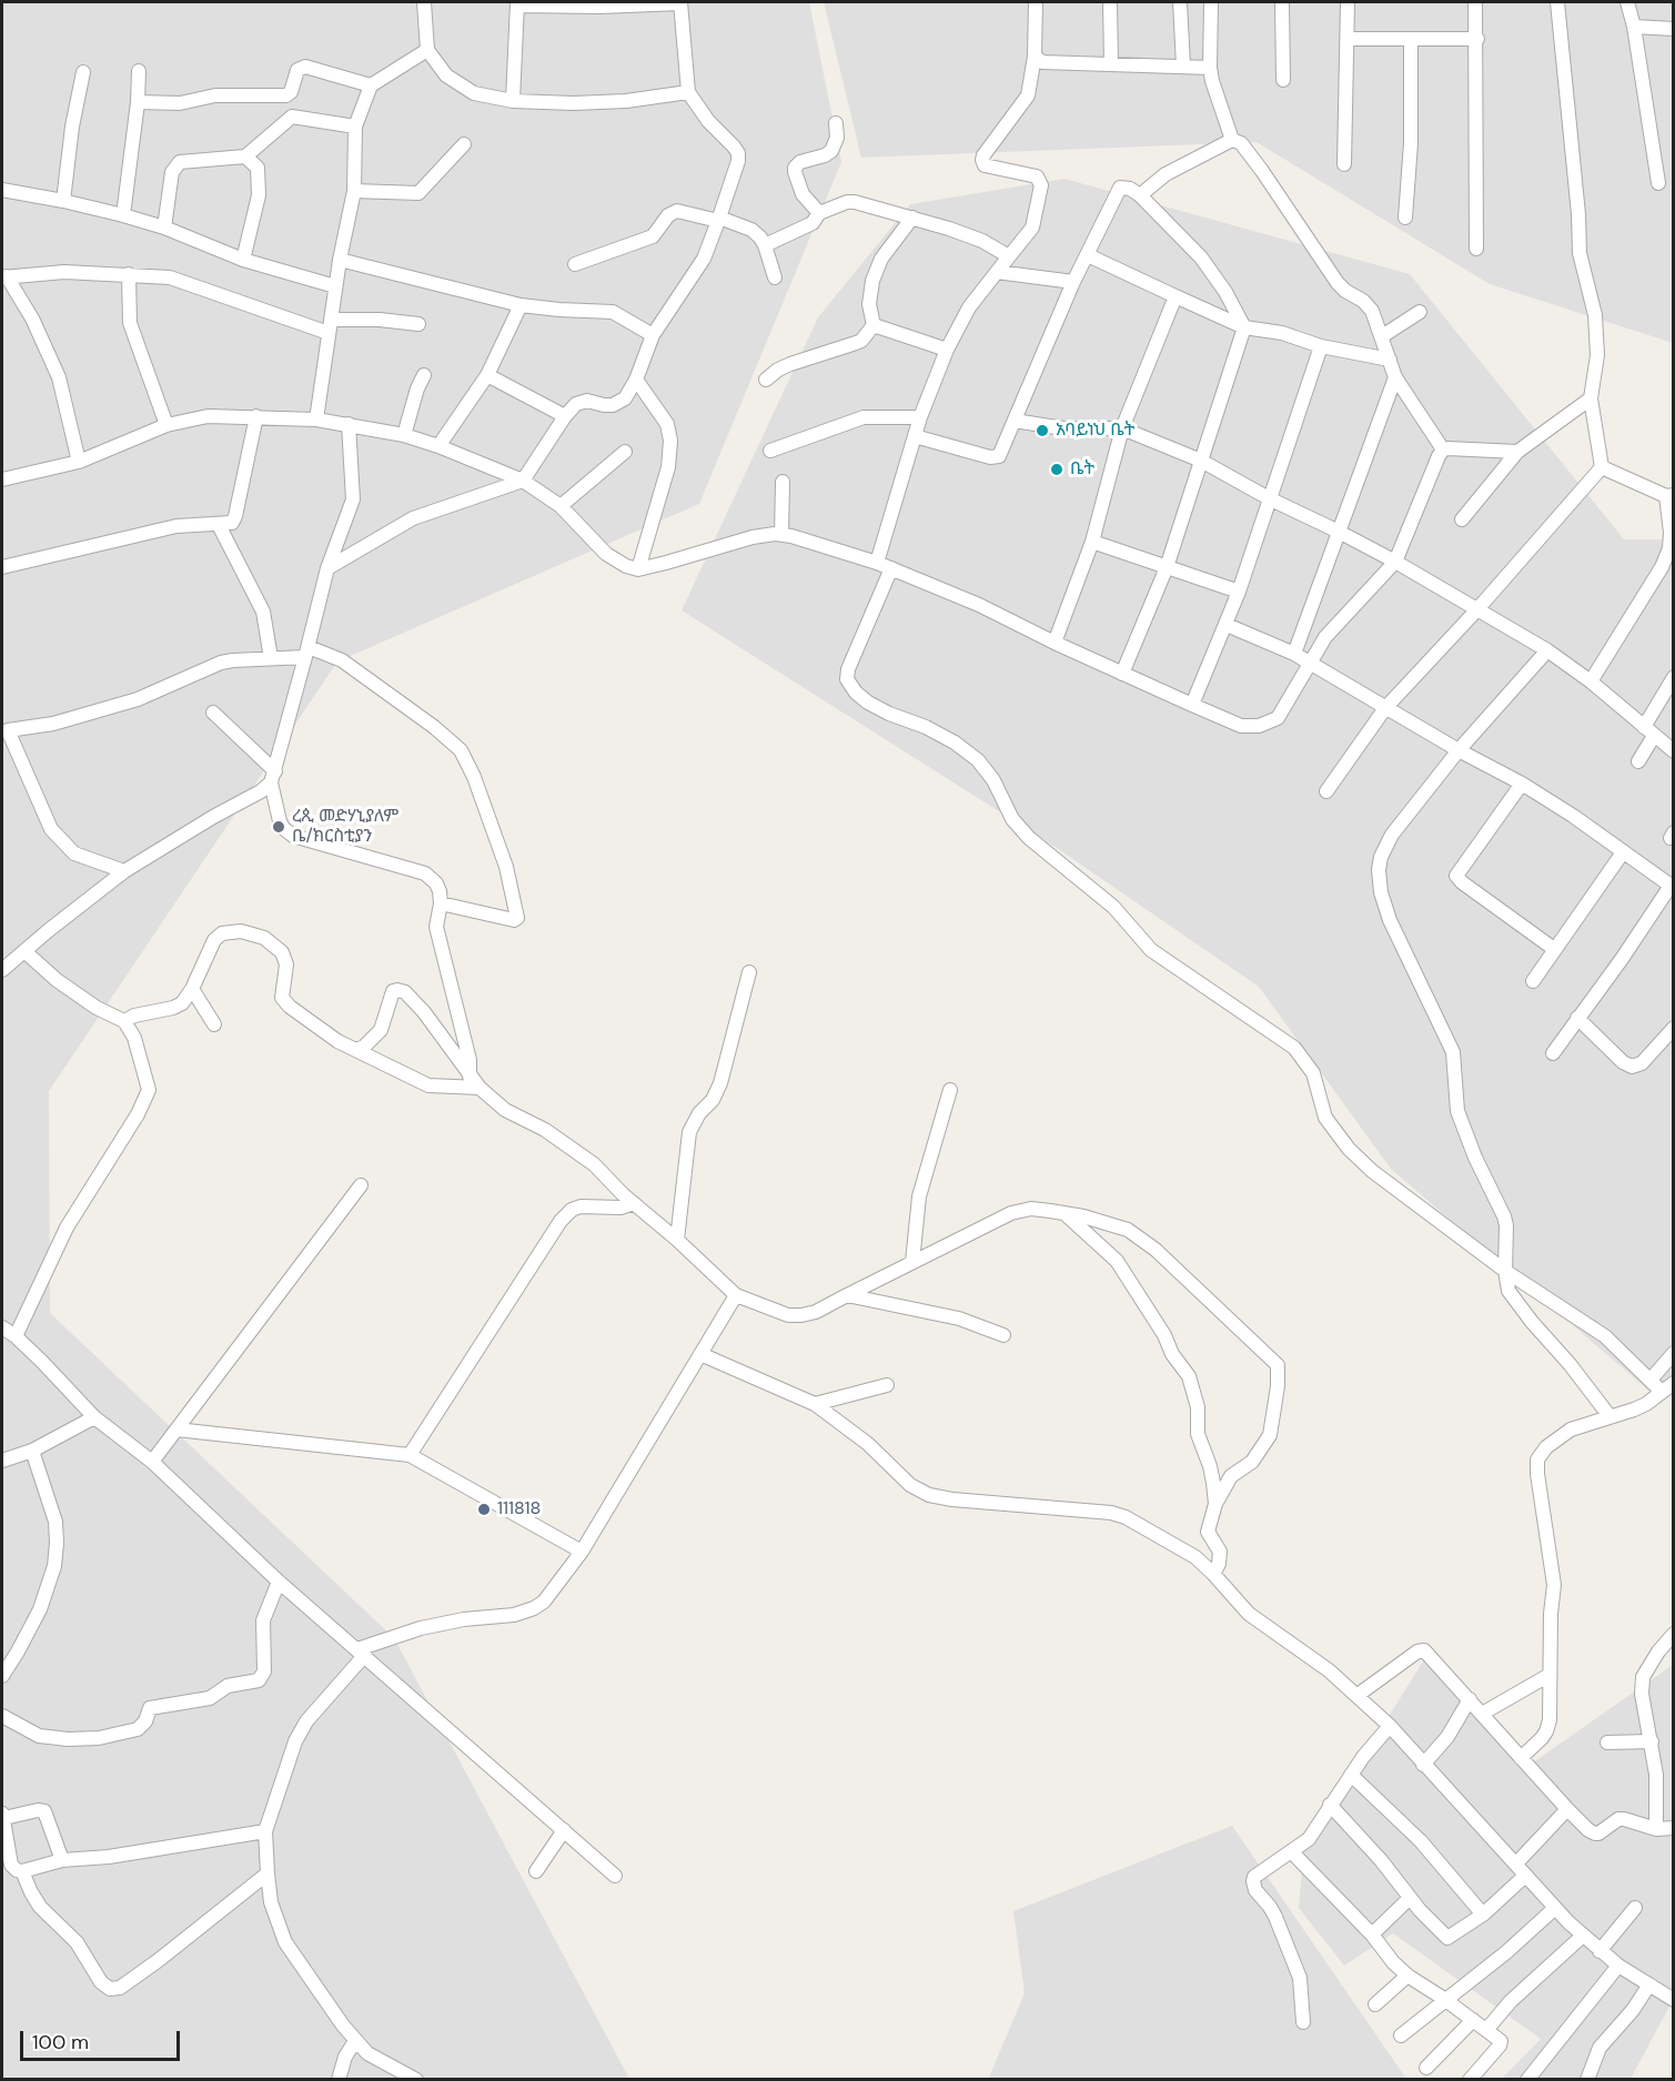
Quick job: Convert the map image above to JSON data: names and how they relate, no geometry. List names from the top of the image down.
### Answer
{
  "places": [
    "አባይነህ ቤት",
    "ቤት",
    "ረጲ መድሃኒያለም ቤ/ክርስቲያን",
    "111818"
  ],
  "scale_bar": "100 m"
}
